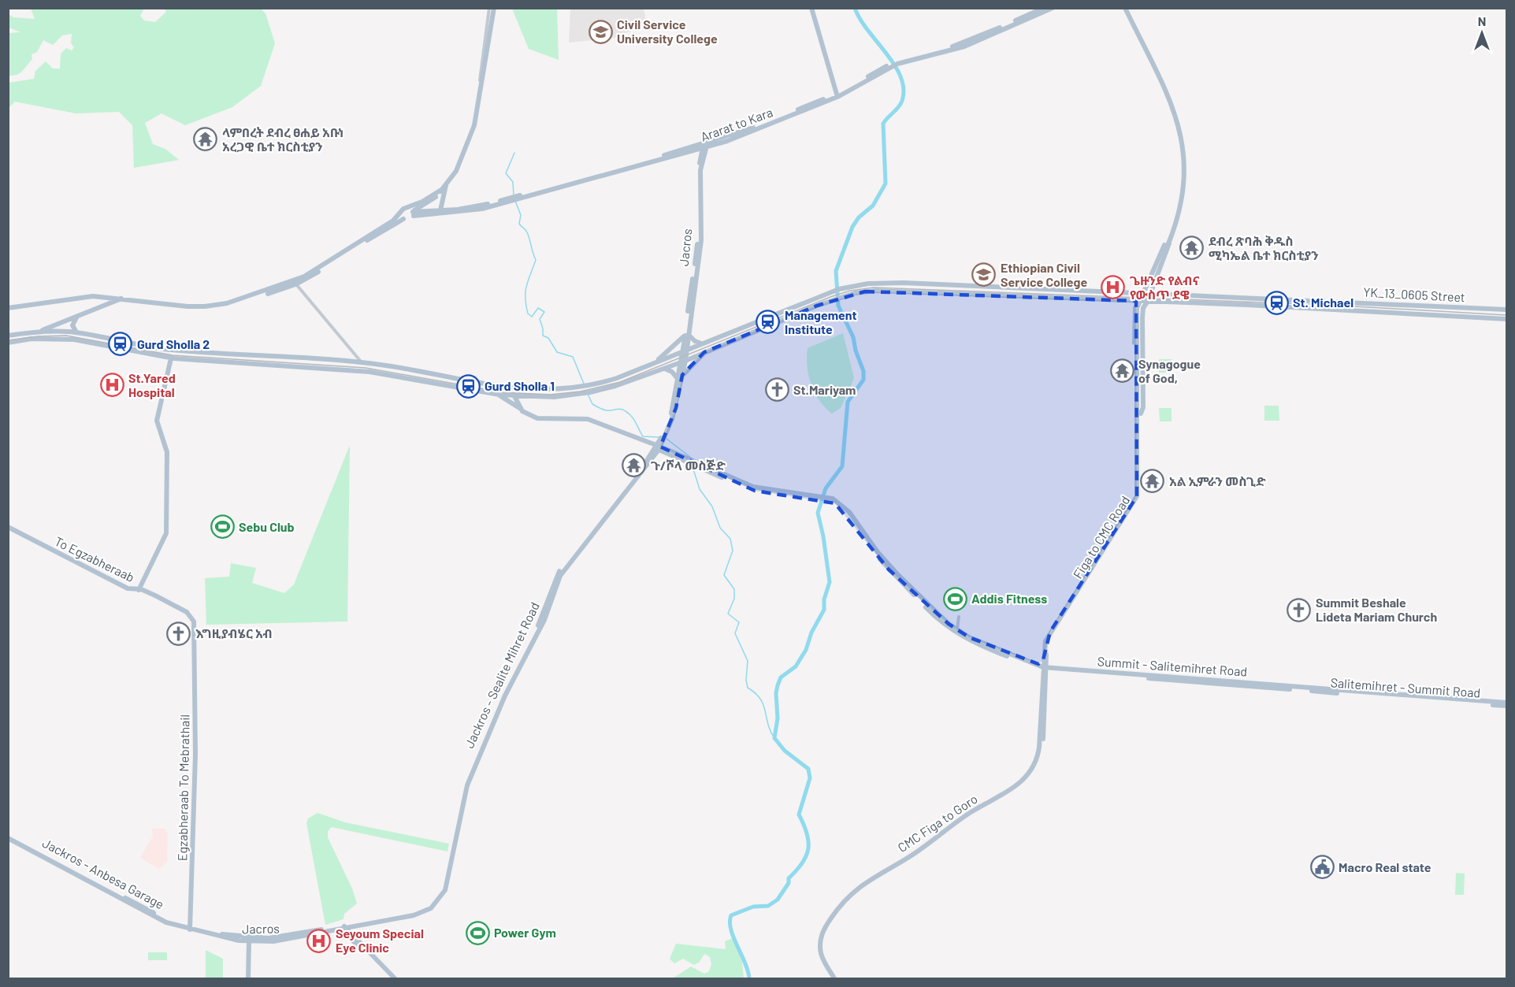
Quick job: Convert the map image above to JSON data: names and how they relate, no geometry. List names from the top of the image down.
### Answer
{
  "streets": {
    "main road": [
      "Ararat to Kara",
      "Jacros",
      "YK_13_0605 Street",
      "Figa to CMC Road",
      "To Egzabheraab",
      "Summit - Salitemihret Road",
      "Jackros - Sealite Mihret Road",
      "Salitemihret - Summit Road",
      "Egzabheraab To Mebrathail",
      "CMC Figa to Goro",
      "Jackros - Anbesa Garage"
    ]
  },
  "crossings": [
    ["Ararat to Kara", "Jacros"],
    ["Jacros", "YK_13_0605 Street"],
    ["Jacros", "Jackros - Sealite Mihret Road"],
    ["Jacros", "Egzabheraab To Mebrathail"],
    ["Jacros", "Jackros - Anbesa Garage"],
    ["Figa to CMC Road", "Summit - Salitemihret Road"],
    ["Figa to CMC Road", "Salitemihret - Summit Road"],
    ["Figa to CMC Road", "CMC Figa to Goro"],
    ["To Egzabheraab", "Egzabheraab To Mebrathail"],
    ["Summit - Salitemihret Road", "Salitemihret - Summit Road"],
    ["Summit - Salitemihret Road", "CMC Figa to Goro"],
    ["Salitemihret - Summit Road", "CMC Figa to Goro"],
    ["Egzabheraab To Mebrathail", "Jackros - Anbesa Garage"]
  ],
  "places": {
    "school or university": ["Civil Service University College", "Ethiopian Civil Service College"],
    "temple": [
      "ላምበረት ደብረ ፀሐይ አቡነ አረጋዊ ቤተ ክርስቲያን",
      "ደብረ ጽባሕ ቅዱስ ሚካኤል ቤተ ክርስቲያን",
      "Synagogue of God,",
      "ጉ/ሾላ መስጅድ",
      "አል ኢምራን መስጊድ"
    ],
    "hospital": ["ጌዙንድ የልብና የውስጥ ደዌ", "St.Yared Hospital", "Seyoum Special Eye Clinic"],
    "station": [
      "St. Michael",
      "Management Institute",
      "Gurd Sholla 2",
      "Gurd Sholla 1"
    ],
    "church": ["St.Mariyam", "Summit Beshale Lideta Mariam Church", "እግዚያብሄር አብ"],
    "sports": ["Sebu Club", "Addis Fitness", "Power Gym"],
    "public building": ["Macro Real state"]
  },
  "north": "top"
}
